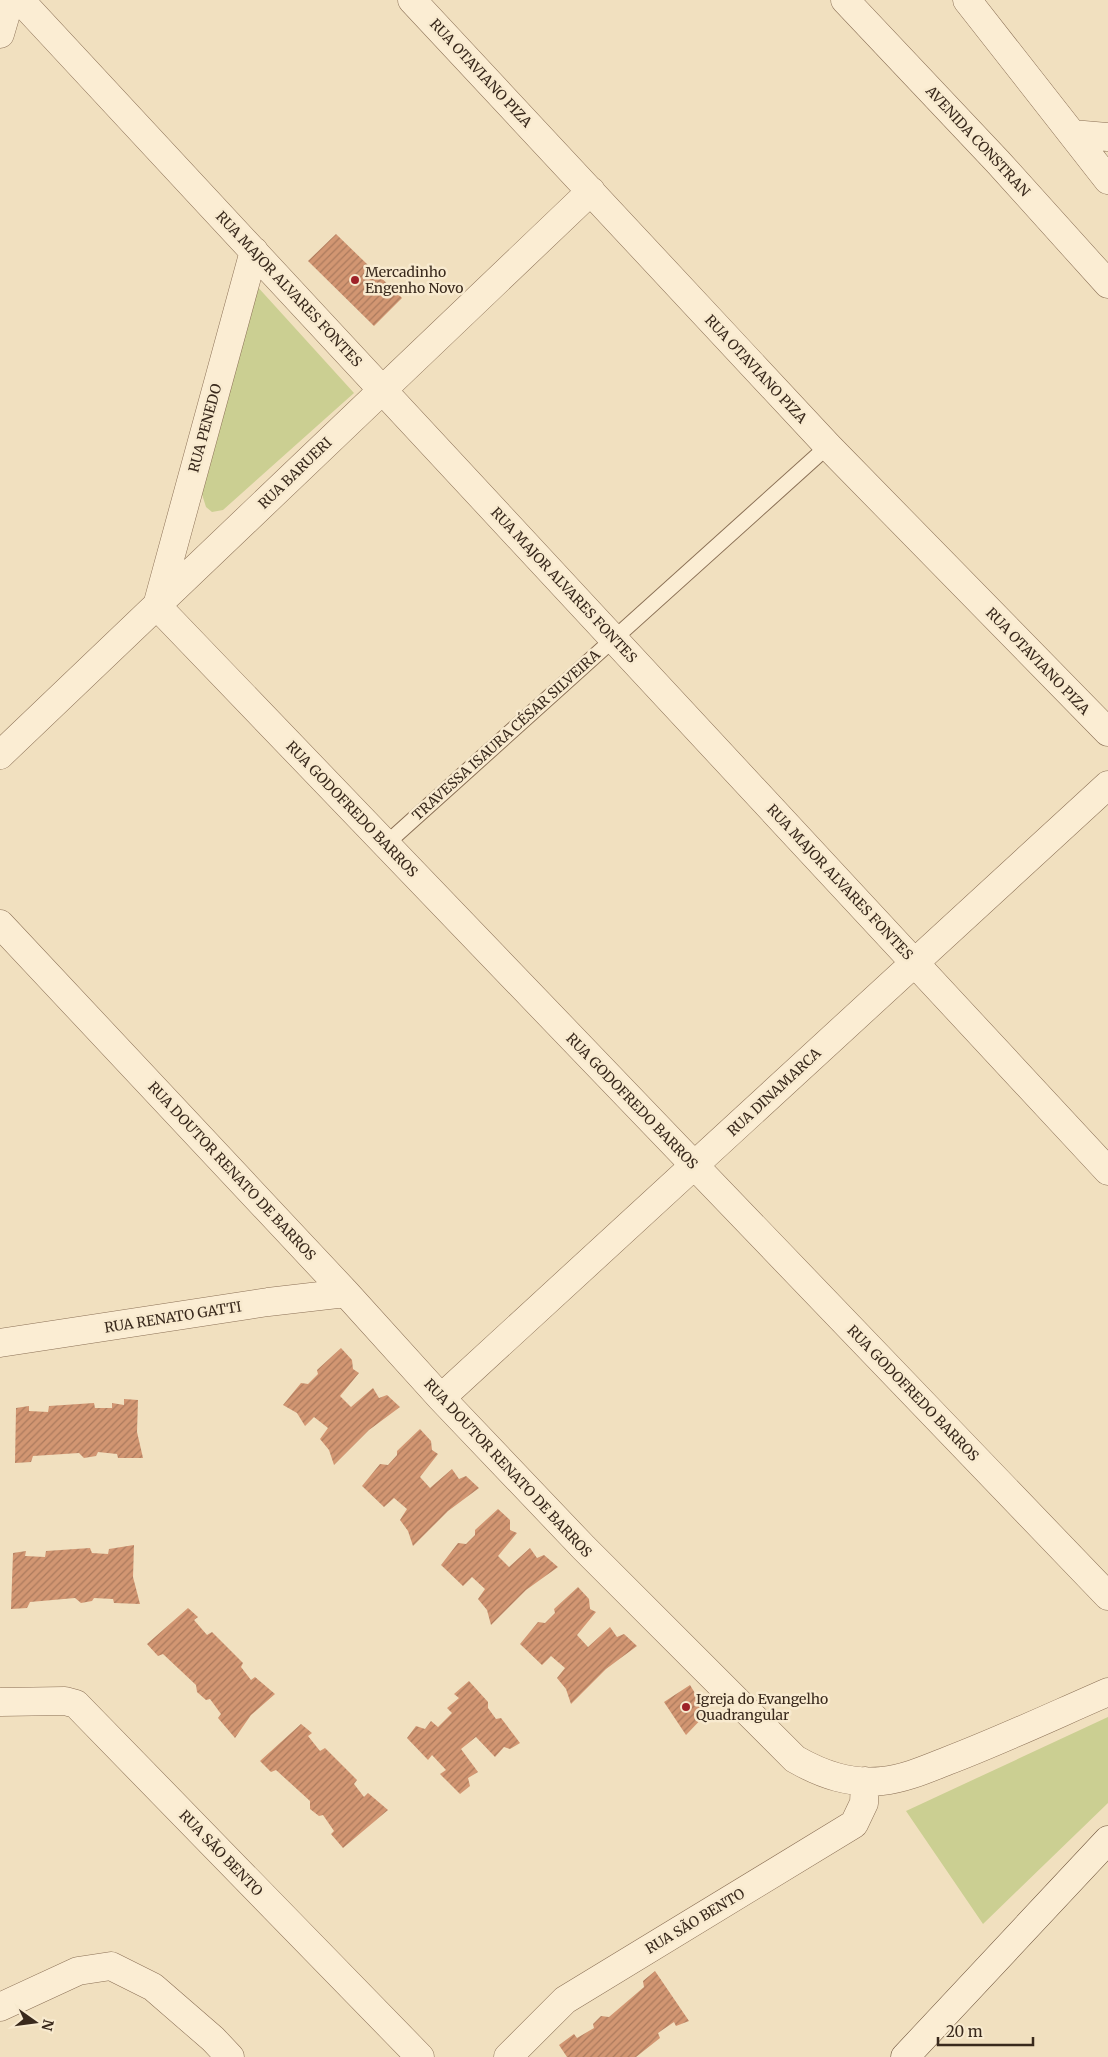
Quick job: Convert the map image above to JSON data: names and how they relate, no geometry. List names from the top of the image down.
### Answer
{
  "streets": {
    "street": [
      "RUA OTAVIANO PIZA",
      "AVENIDA CONSTRAN",
      "RUA MAJOR ALVARES FONTES",
      "RUA PENEDO",
      "RUA BARUERI",
      "RUA GODOFREDO BARROS",
      "RUA DINAMARCA",
      "RUA DOUTOR RENATO DE BARROS",
      "RUA RENATO GATTI",
      "RUA SÃO BENTO"
    ],
    "lane": ["TRAVESSA ISAURA CÉSAR SILVEIRA"]
  },
  "crossings": [
    ["RUA OTAVIANO PIZA", "RUA BARUERI"],
    ["RUA OTAVIANO PIZA", "TRAVESSA ISAURA CÉSAR SILVEIRA"],
    ["RUA MAJOR ALVARES FONTES", "RUA PENEDO"],
    ["RUA MAJOR ALVARES FONTES", "RUA BARUERI"],
    ["RUA MAJOR ALVARES FONTES", "TRAVESSA ISAURA CÉSAR SILVEIRA"],
    ["RUA MAJOR ALVARES FONTES", "RUA DINAMARCA"],
    ["RUA PENEDO", "RUA BARUERI"],
    ["RUA PENEDO", "RUA GODOFREDO BARROS"],
    ["RUA BARUERI", "RUA GODOFREDO BARROS"],
    ["TRAVESSA ISAURA CÉSAR SILVEIRA", "RUA GODOFREDO BARROS"],
    ["RUA GODOFREDO BARROS", "RUA DINAMARCA"],
    ["RUA DINAMARCA", "RUA DOUTOR RENATO DE BARROS"],
    ["RUA DOUTOR RENATO DE BARROS", "RUA RENATO GATTI"],
    ["RUA DOUTOR RENATO DE BARROS", "RUA SÃO BENTO"]
  ],
  "places": ["Mercadinho Engenho Novo", "Igreja do Evangelho Quadrangular"],
  "scale_bar": "20 m",
  "north": "right"
}
